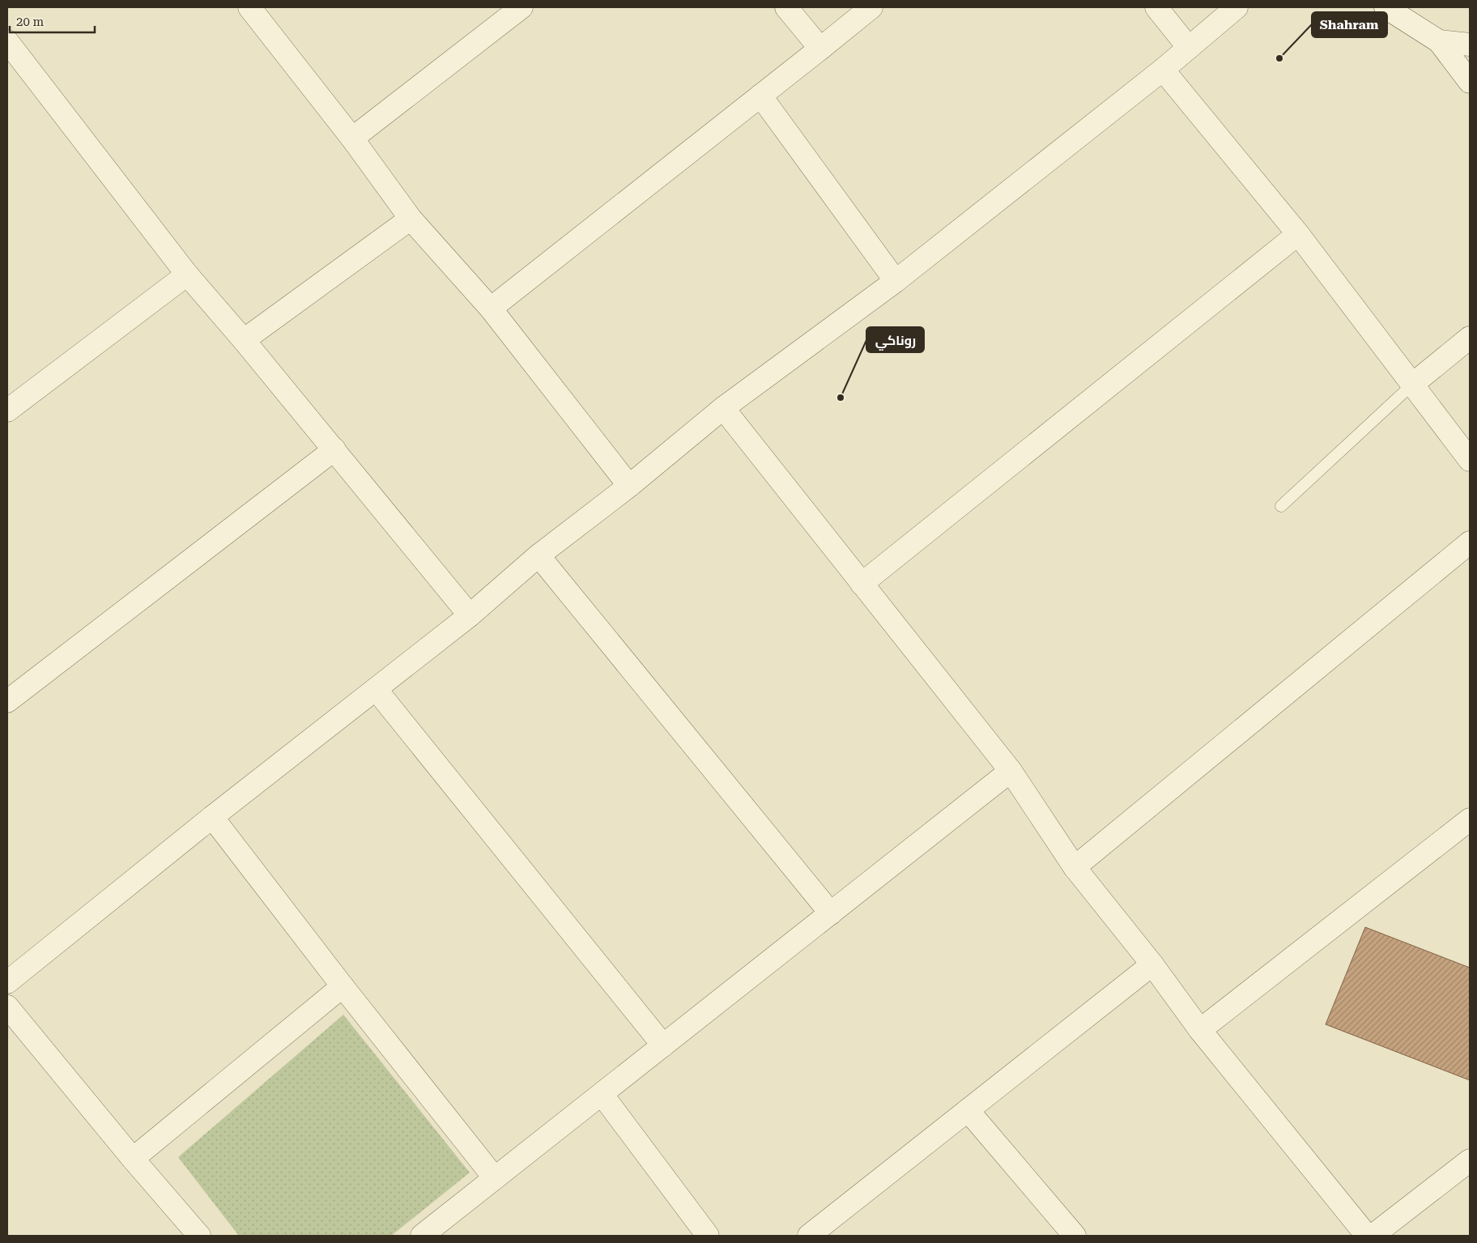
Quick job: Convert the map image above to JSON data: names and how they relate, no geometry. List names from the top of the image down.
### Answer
{
  "places": ["Shahram", "روناكي"],
  "scale_bar": "20 m"
}
